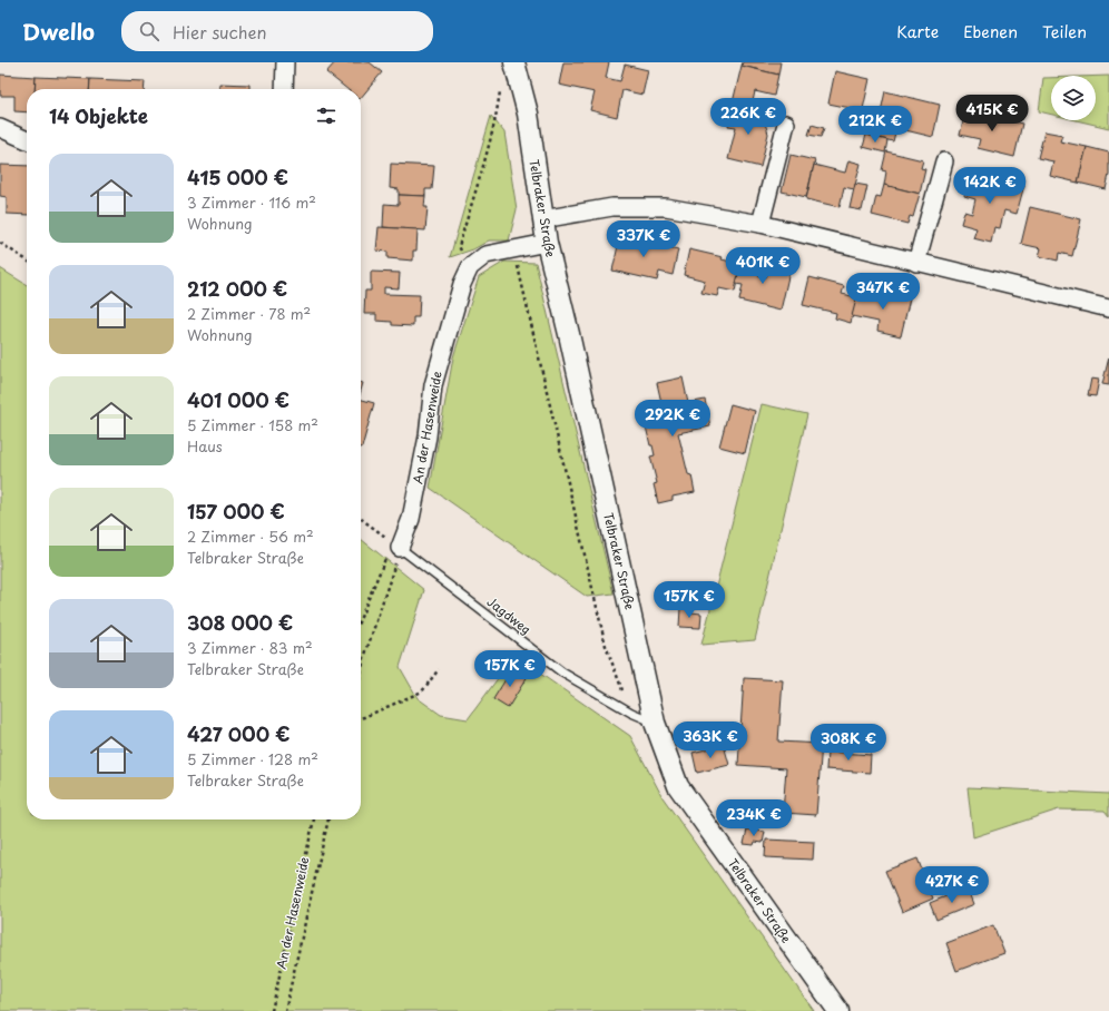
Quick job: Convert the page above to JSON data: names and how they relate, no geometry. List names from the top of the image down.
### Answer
{
  "streets": {
    "street": ["Telbraker Straße", "An der Hasenweide"],
    "lane": ["Jagdweg"]
  },
  "crossings": [
    ["Telbraker Straße", "Jagdweg"],
    ["An der Hasenweide", "Jagdweg"]
  ],
  "page": {
    "header": "Dwello",
    "search": "Hier suchen",
    "nav": ["Karte", "Ebenen", "Teilen"],
    "heading": "14 Objekte",
    "price": [
      "415K €",
      "226K €",
      "212K €",
      "142K €",
      "337K €",
      "401K €",
      "347K €",
      "292K €",
      "157K €",
      "157K €",
      "363K €",
      "308K €",
      "234K €",
      "427K €"
    ],
    "list": [
      {
        "name": "415 000 €",
        "note": "3 Zimmer · 116 m² · Wohnung"
      },
      {
        "name": "212 000 €",
        "note": "2 Zimmer · 78 m² · Wohnung"
      },
      {
        "name": "401 000 €",
        "note": "5 Zimmer · 158 m² · Haus"
      },
      {
        "name": "157 000 €",
        "note": "2 Zimmer · 56 m² · Telbraker Straße"
      },
      {
        "name": "308 000 €",
        "note": "3 Zimmer · 83 m² · Telbraker Straße"
      },
      {
        "name": "427 000 €",
        "note": "5 Zimmer · 128 m² · Telbraker Straße"
      }
    ]
  }
}
